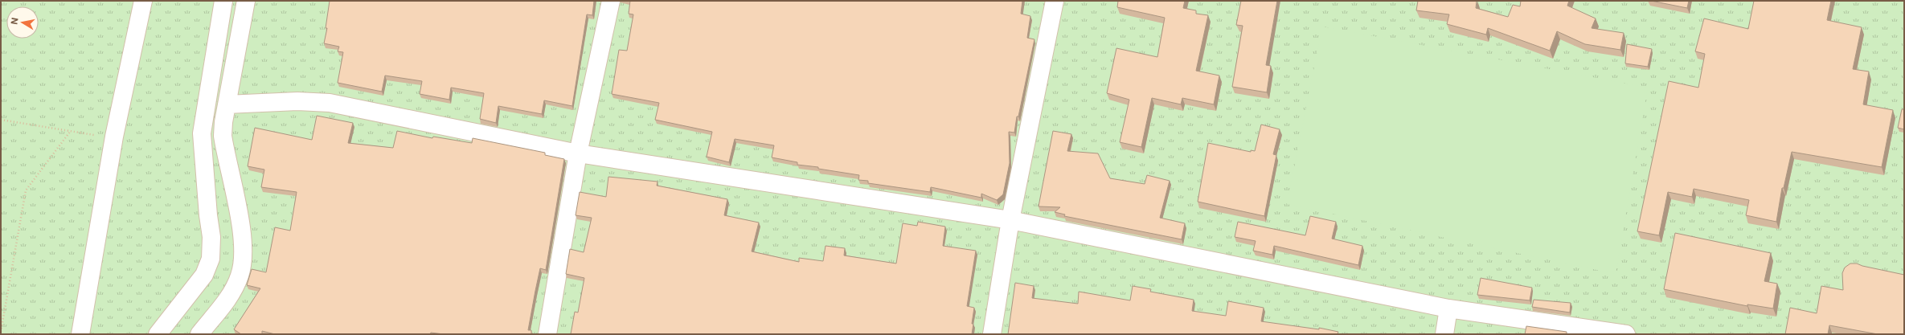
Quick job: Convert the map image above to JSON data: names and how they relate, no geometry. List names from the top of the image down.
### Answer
{
  "north": "left"
}
